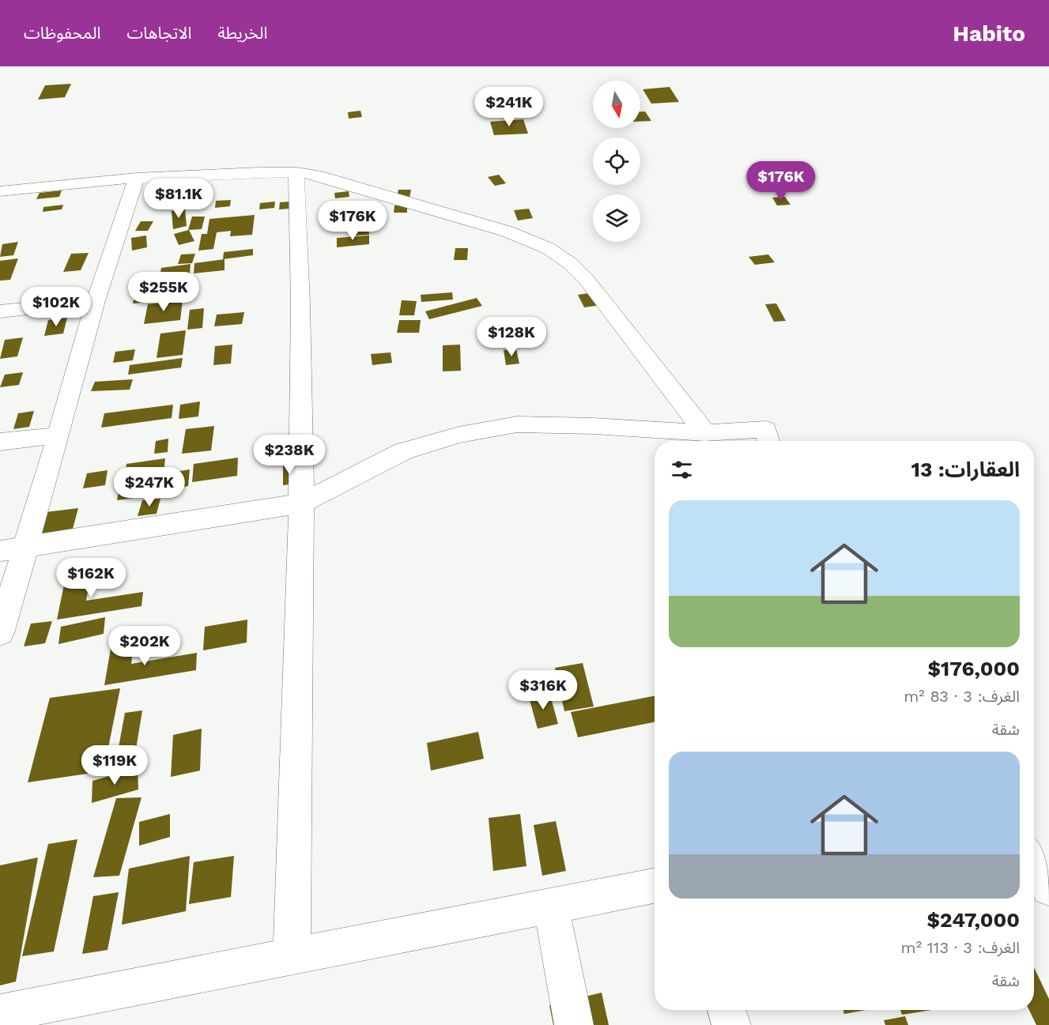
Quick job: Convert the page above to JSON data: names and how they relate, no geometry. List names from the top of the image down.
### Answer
{
  "north": "bottom",
  "page": {
    "header": "Habito",
    "nav": ["الخريطة", "الاتجاهات", "المحفوظات"],
    "price": [
      "$241K",
      "$176K",
      "$81.1K",
      "$176K",
      "$255K",
      "$102K",
      "$128K",
      "$238K",
      "$247K",
      "$162K",
      "$202K",
      "$316K",
      "$119K"
    ],
    "heading": "العقارات: 13",
    "list": [
      {
        "name": "$176,000",
        "note": "الغرف: 3 · 83 m² · شقة"
      },
      {
        "name": "$247,000",
        "note": "الغرف: 3 · 113 m² · شقة"
      }
    ]
  }
}
